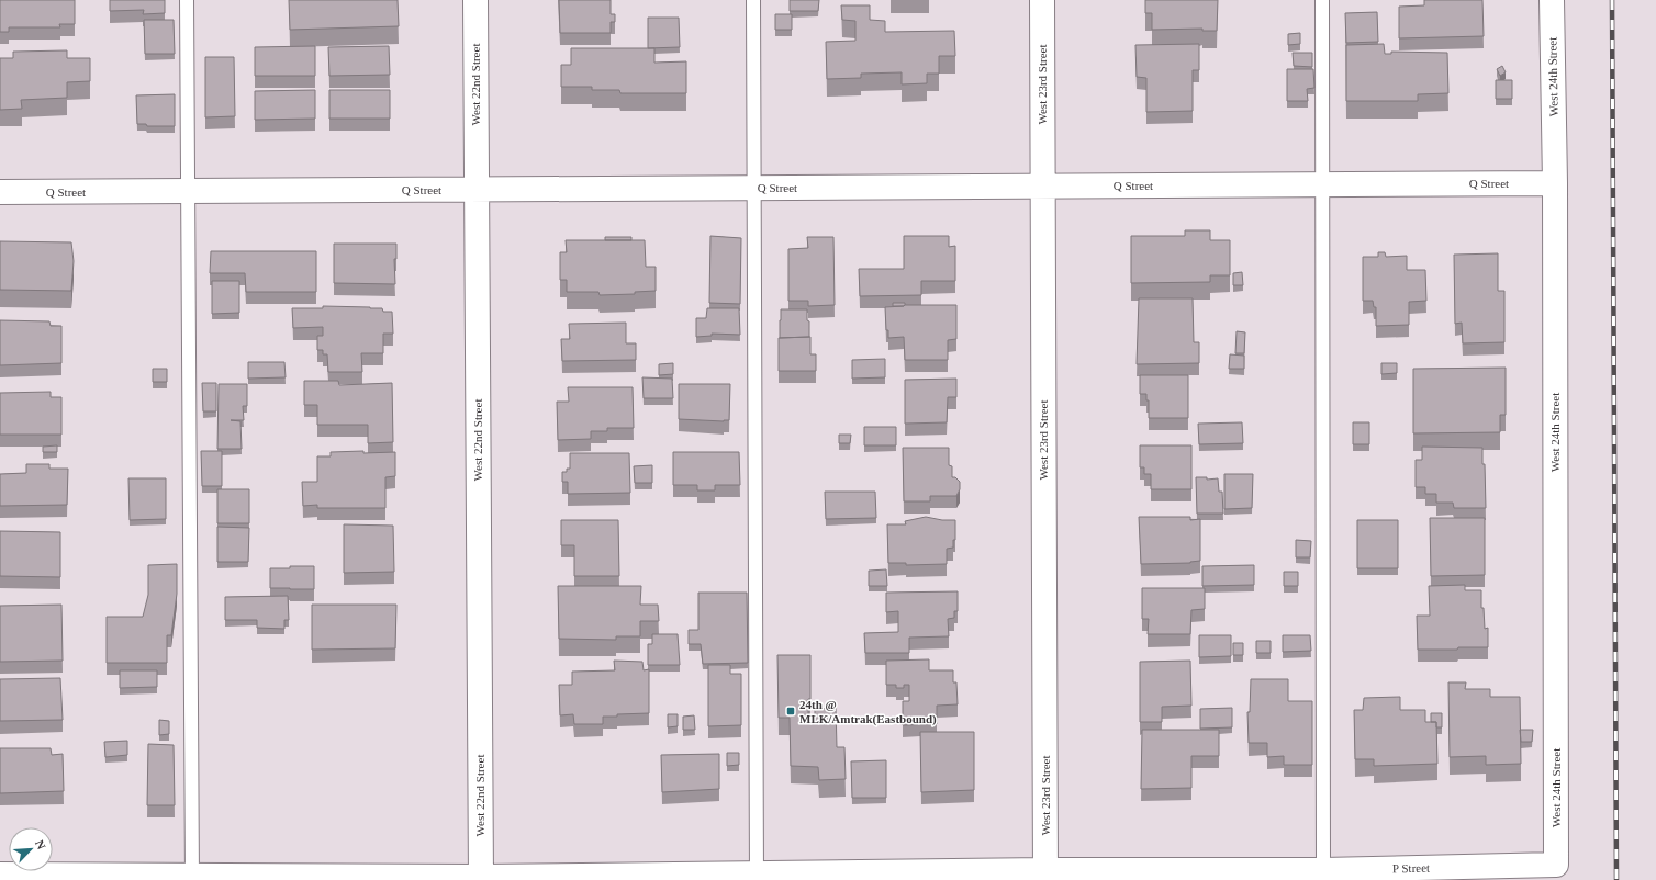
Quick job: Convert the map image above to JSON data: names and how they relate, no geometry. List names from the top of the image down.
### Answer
{
  "streets": {
    "street": [
      "West 24th Street",
      "West 22nd Street",
      "West 23rd Street",
      "Q Street",
      "P Street"
    ]
  },
  "crossings": [
    ["West 24th Street", "Q Street"],
    ["West 24th Street", "P Street"],
    ["West 22nd Street", "Q Street"],
    ["West 22nd Street", "P Street"],
    ["West 23rd Street", "Q Street"],
    ["West 23rd Street", "P Street"]
  ],
  "places": {
    "transit": ["24th @ MLK/Amtrak(Eastbound)"]
  },
  "north": "top right"
}
